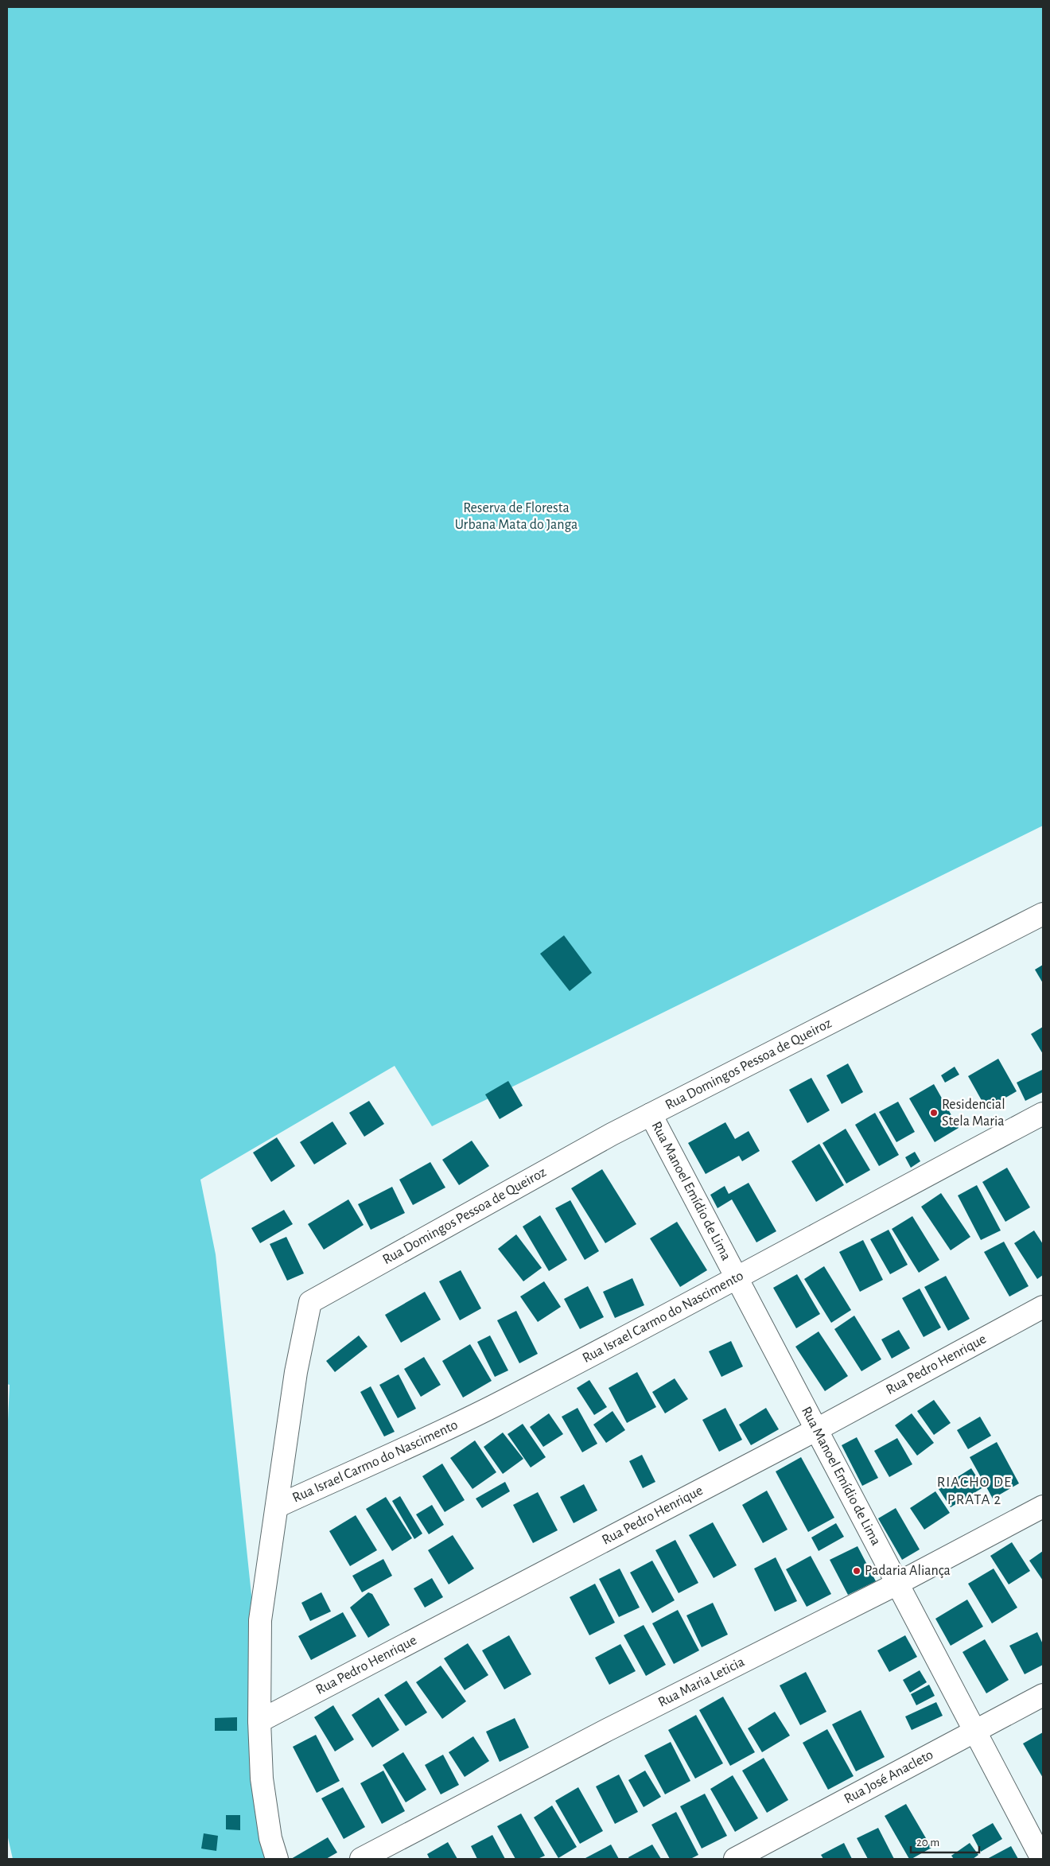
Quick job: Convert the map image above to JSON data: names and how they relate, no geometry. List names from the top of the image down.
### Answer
{
  "streets": {
    "street": [
      "Rua Domingos Pessoa de Queiroz",
      "Rua Manoel Emídio de Lima",
      "Rua Israel Carmo do Nascimento",
      "Rua Pedro Henrique",
      "Rua Maria Leticia",
      "Rua José Anacleto"
    ]
  },
  "crossings": [
    ["Rua Domingos Pessoa de Queiroz", "Rua Manoel Emídio de Lima"],
    ["Rua Domingos Pessoa de Queiroz", "Rua Israel Carmo do Nascimento"],
    ["Rua Manoel Emídio de Lima", "Rua Israel Carmo do Nascimento"],
    ["Rua Manoel Emídio de Lima", "Rua Pedro Henrique"],
    ["Rua Manoel Emídio de Lima", "Rua Maria Leticia"],
    ["Rua Manoel Emídio de Lima", "Rua José Anacleto"]
  ],
  "districts": ["RIACHO DE PRATA 2"],
  "parks": ["Reserva de Floresta Urbana Mata do Janga"],
  "places": ["Residencial Stela Maria", "Padaria Aliança"],
  "scale_bar": "20 m"
}
